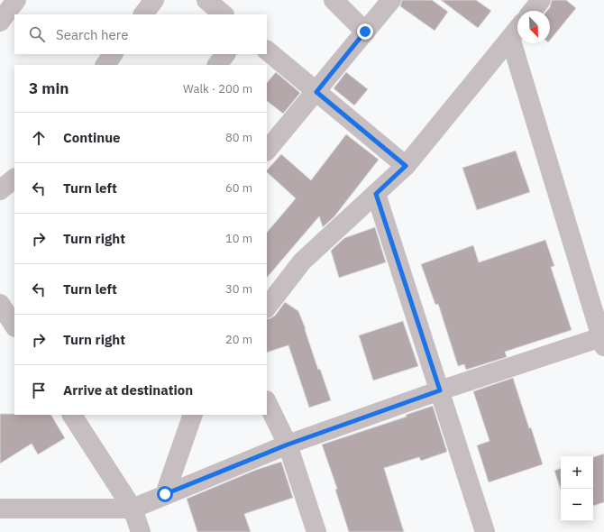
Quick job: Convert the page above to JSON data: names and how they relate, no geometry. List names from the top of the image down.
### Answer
{
  "north": "bottom right",
  "page": {
    "search": "Search here",
    "heading": ["3 min", "Walk · 200 m"],
    "list": [
      ["Continue", "80 m"],
      ["Turn left", "60 m"],
      ["Turn right", "10 m"],
      ["Turn left", "30 m"],
      ["Turn right", "20 m"],
      "Arrive at destination"
    ],
    "map_buttons": ["+", "−"]
  }
}
